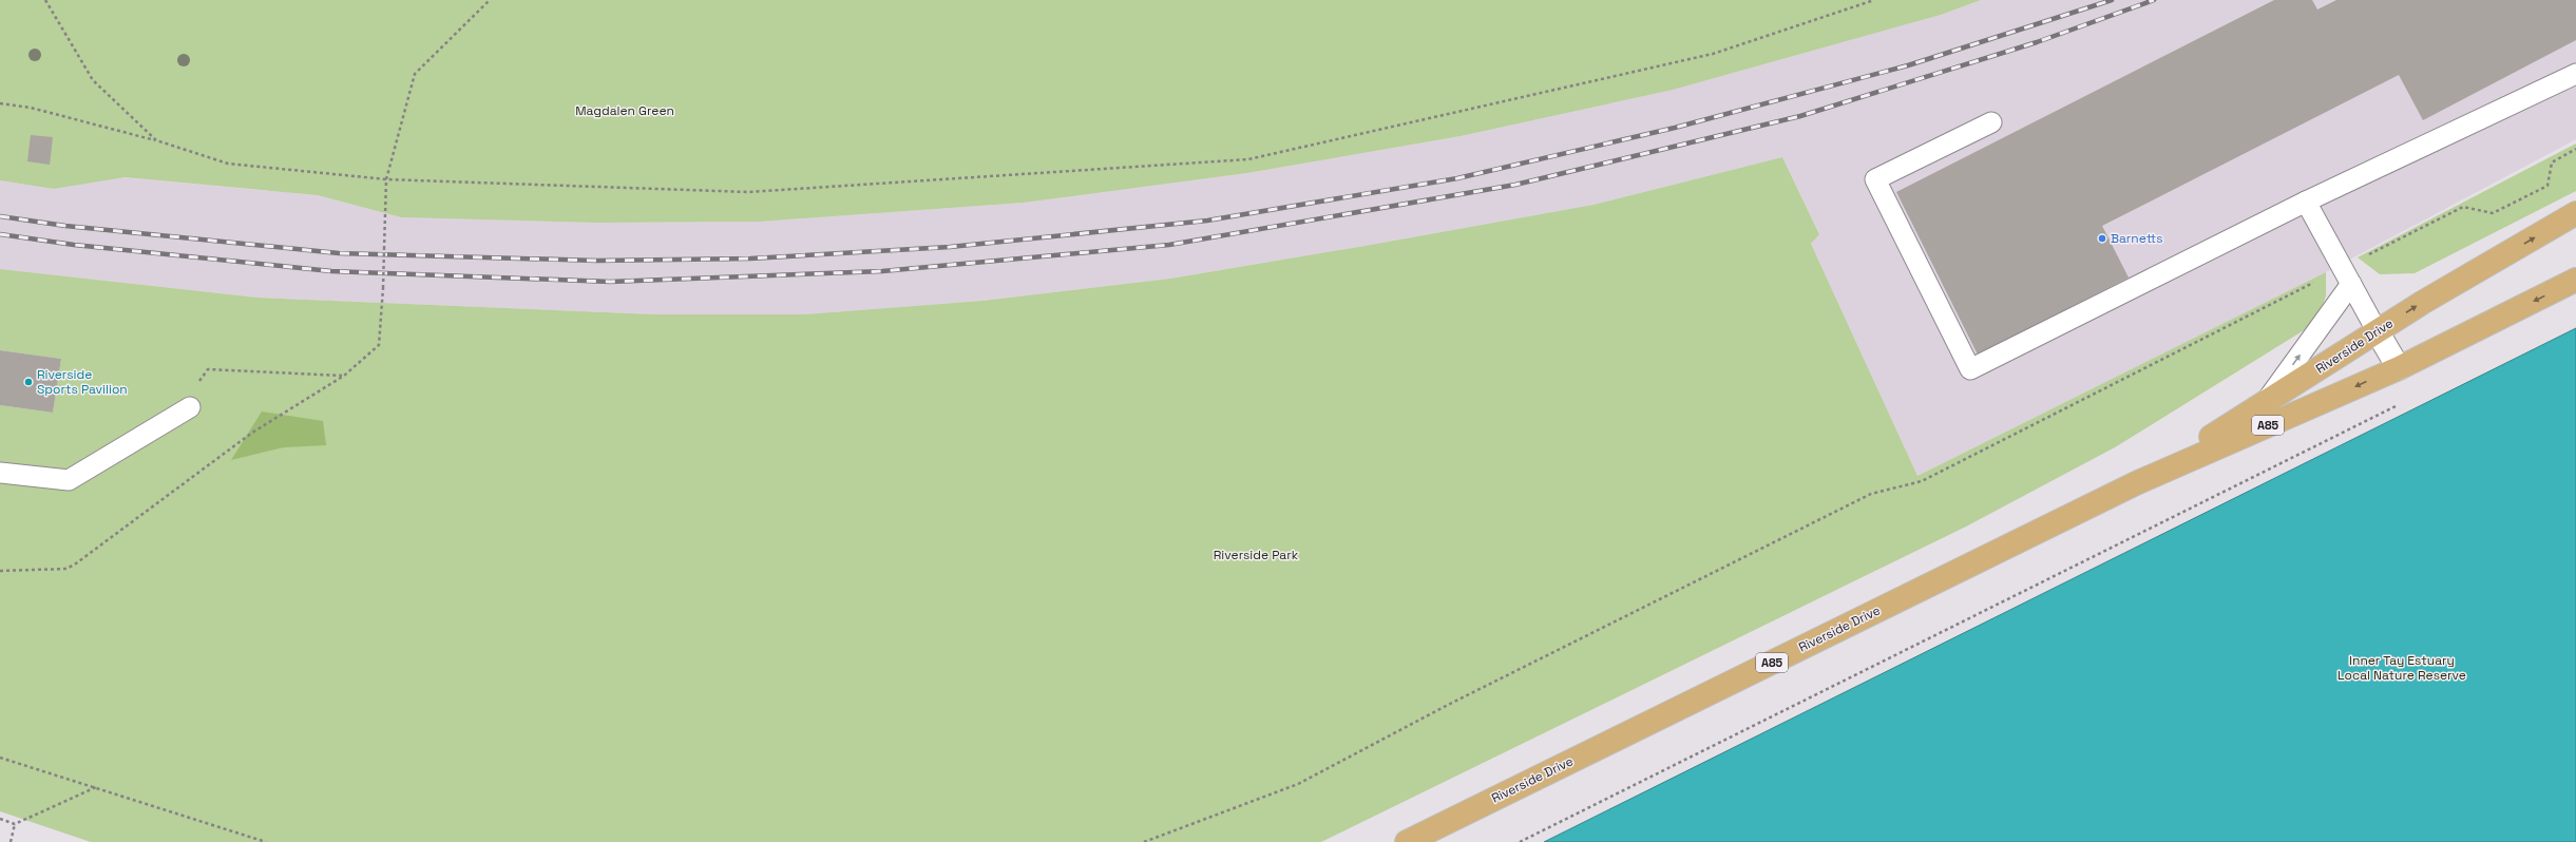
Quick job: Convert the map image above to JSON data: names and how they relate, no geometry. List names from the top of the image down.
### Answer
{
  "streets": {
    "main road": ["Riverside Drive", "A85"]
  },
  "parks": ["Magdalen Green", "Riverside Park", "Inner Tay Estuary Local Nature Reserve"],
  "places": ["Barnetts", "Riverside Sports Pavilion"]
}
